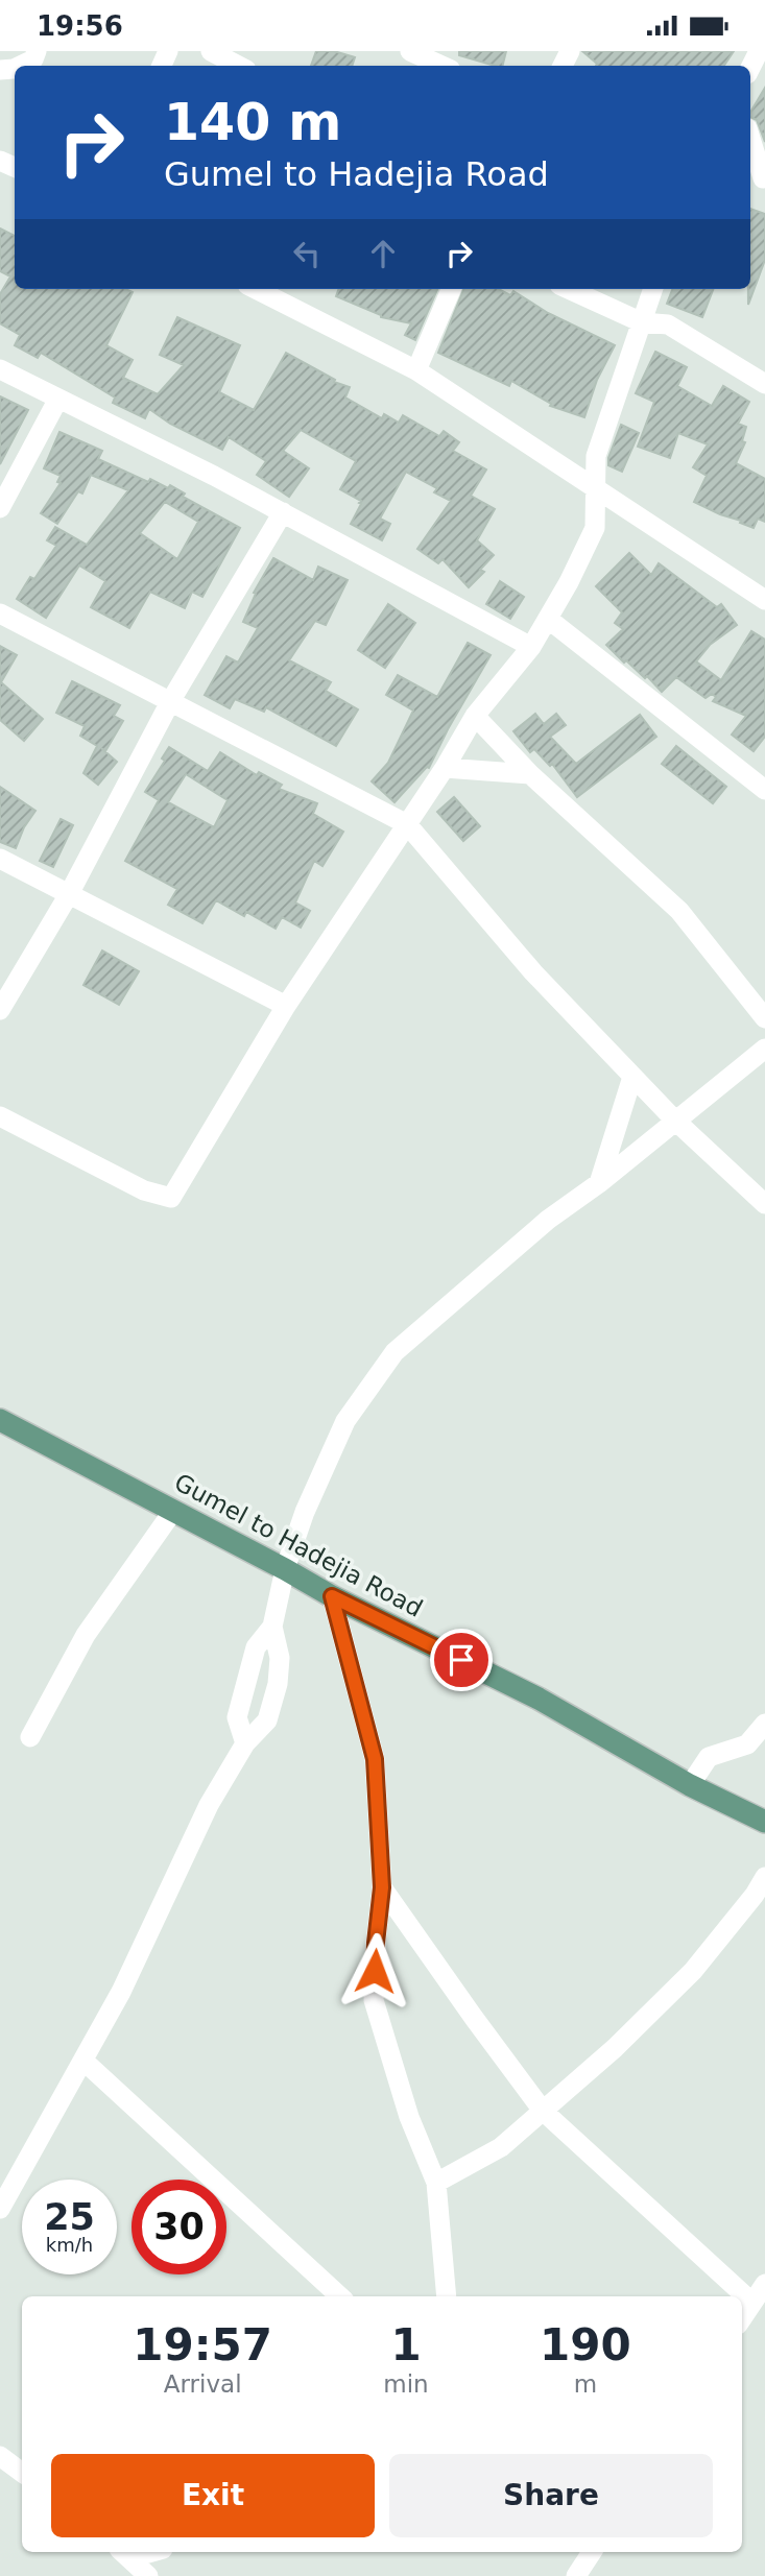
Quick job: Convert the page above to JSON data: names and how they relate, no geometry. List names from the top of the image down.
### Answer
{
  "streets": {
    "main road": ["Gumel to Hadejia Road"]
  },
  "page": {
    "status": "19:56",
    "turn": ["140 m", "Gumel to Hadejia Road"],
    "speed": "25 km/h",
    "limit": "30",
    "eta": [
      "19:57",
      "Arrival",
      "1",
      "min",
      "190",
      "m"
    ],
    "buttons": ["Exit", "Share"]
  }
}
